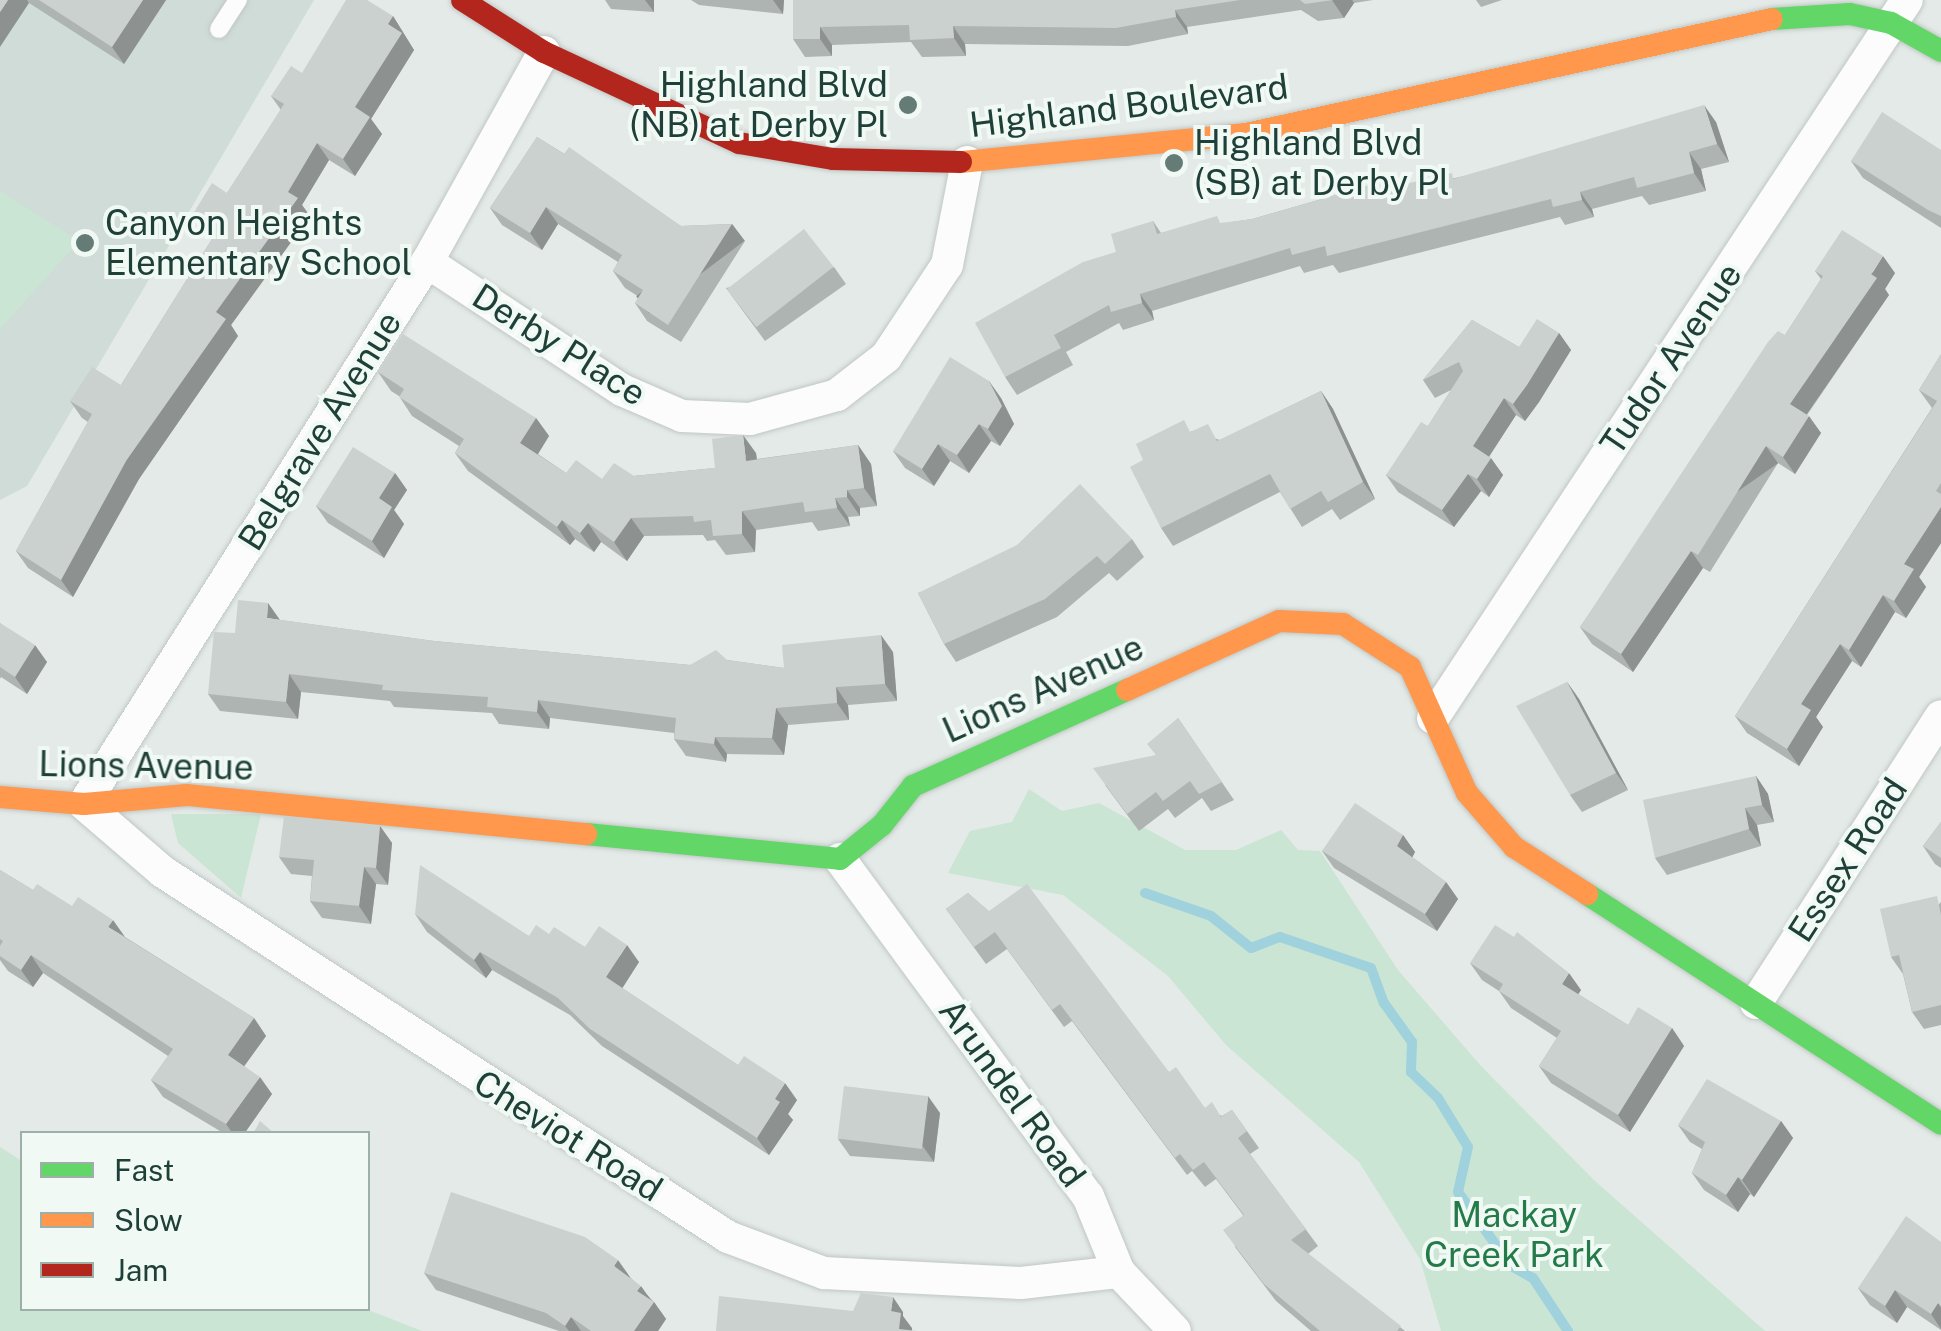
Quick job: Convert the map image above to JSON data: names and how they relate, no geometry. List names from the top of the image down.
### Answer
{
  "streets": {
    "street": [
      "Highland Boulevard",
      "Derby Place",
      "Tudor Avenue",
      "Belgrave Avenue",
      "Lions Avenue",
      "Essex Road",
      "Arundel Road",
      "Cheviot Road"
    ]
  },
  "crossings": [
    ["Highland Boulevard", "Derby Place"],
    ["Highland Boulevard", "Tudor Avenue"],
    ["Highland Boulevard", "Belgrave Avenue"],
    ["Derby Place", "Belgrave Avenue"],
    ["Tudor Avenue", "Lions Avenue"],
    ["Belgrave Avenue", "Lions Avenue"],
    ["Belgrave Avenue", "Cheviot Road"],
    ["Lions Avenue", "Essex Road"],
    ["Lions Avenue", "Arundel Road"],
    ["Lions Avenue", "Cheviot Road"],
    ["Arundel Road", "Cheviot Road"]
  ],
  "parks": ["Mackay Creek Park"],
  "places": ["Highland Blvd (NB) at Derby Pl", "Highland Blvd (SB) at Derby Pl", "Canyon Heights Elementary School"],
  "legend": ["Fast", "Slow", "Jam"]
}
